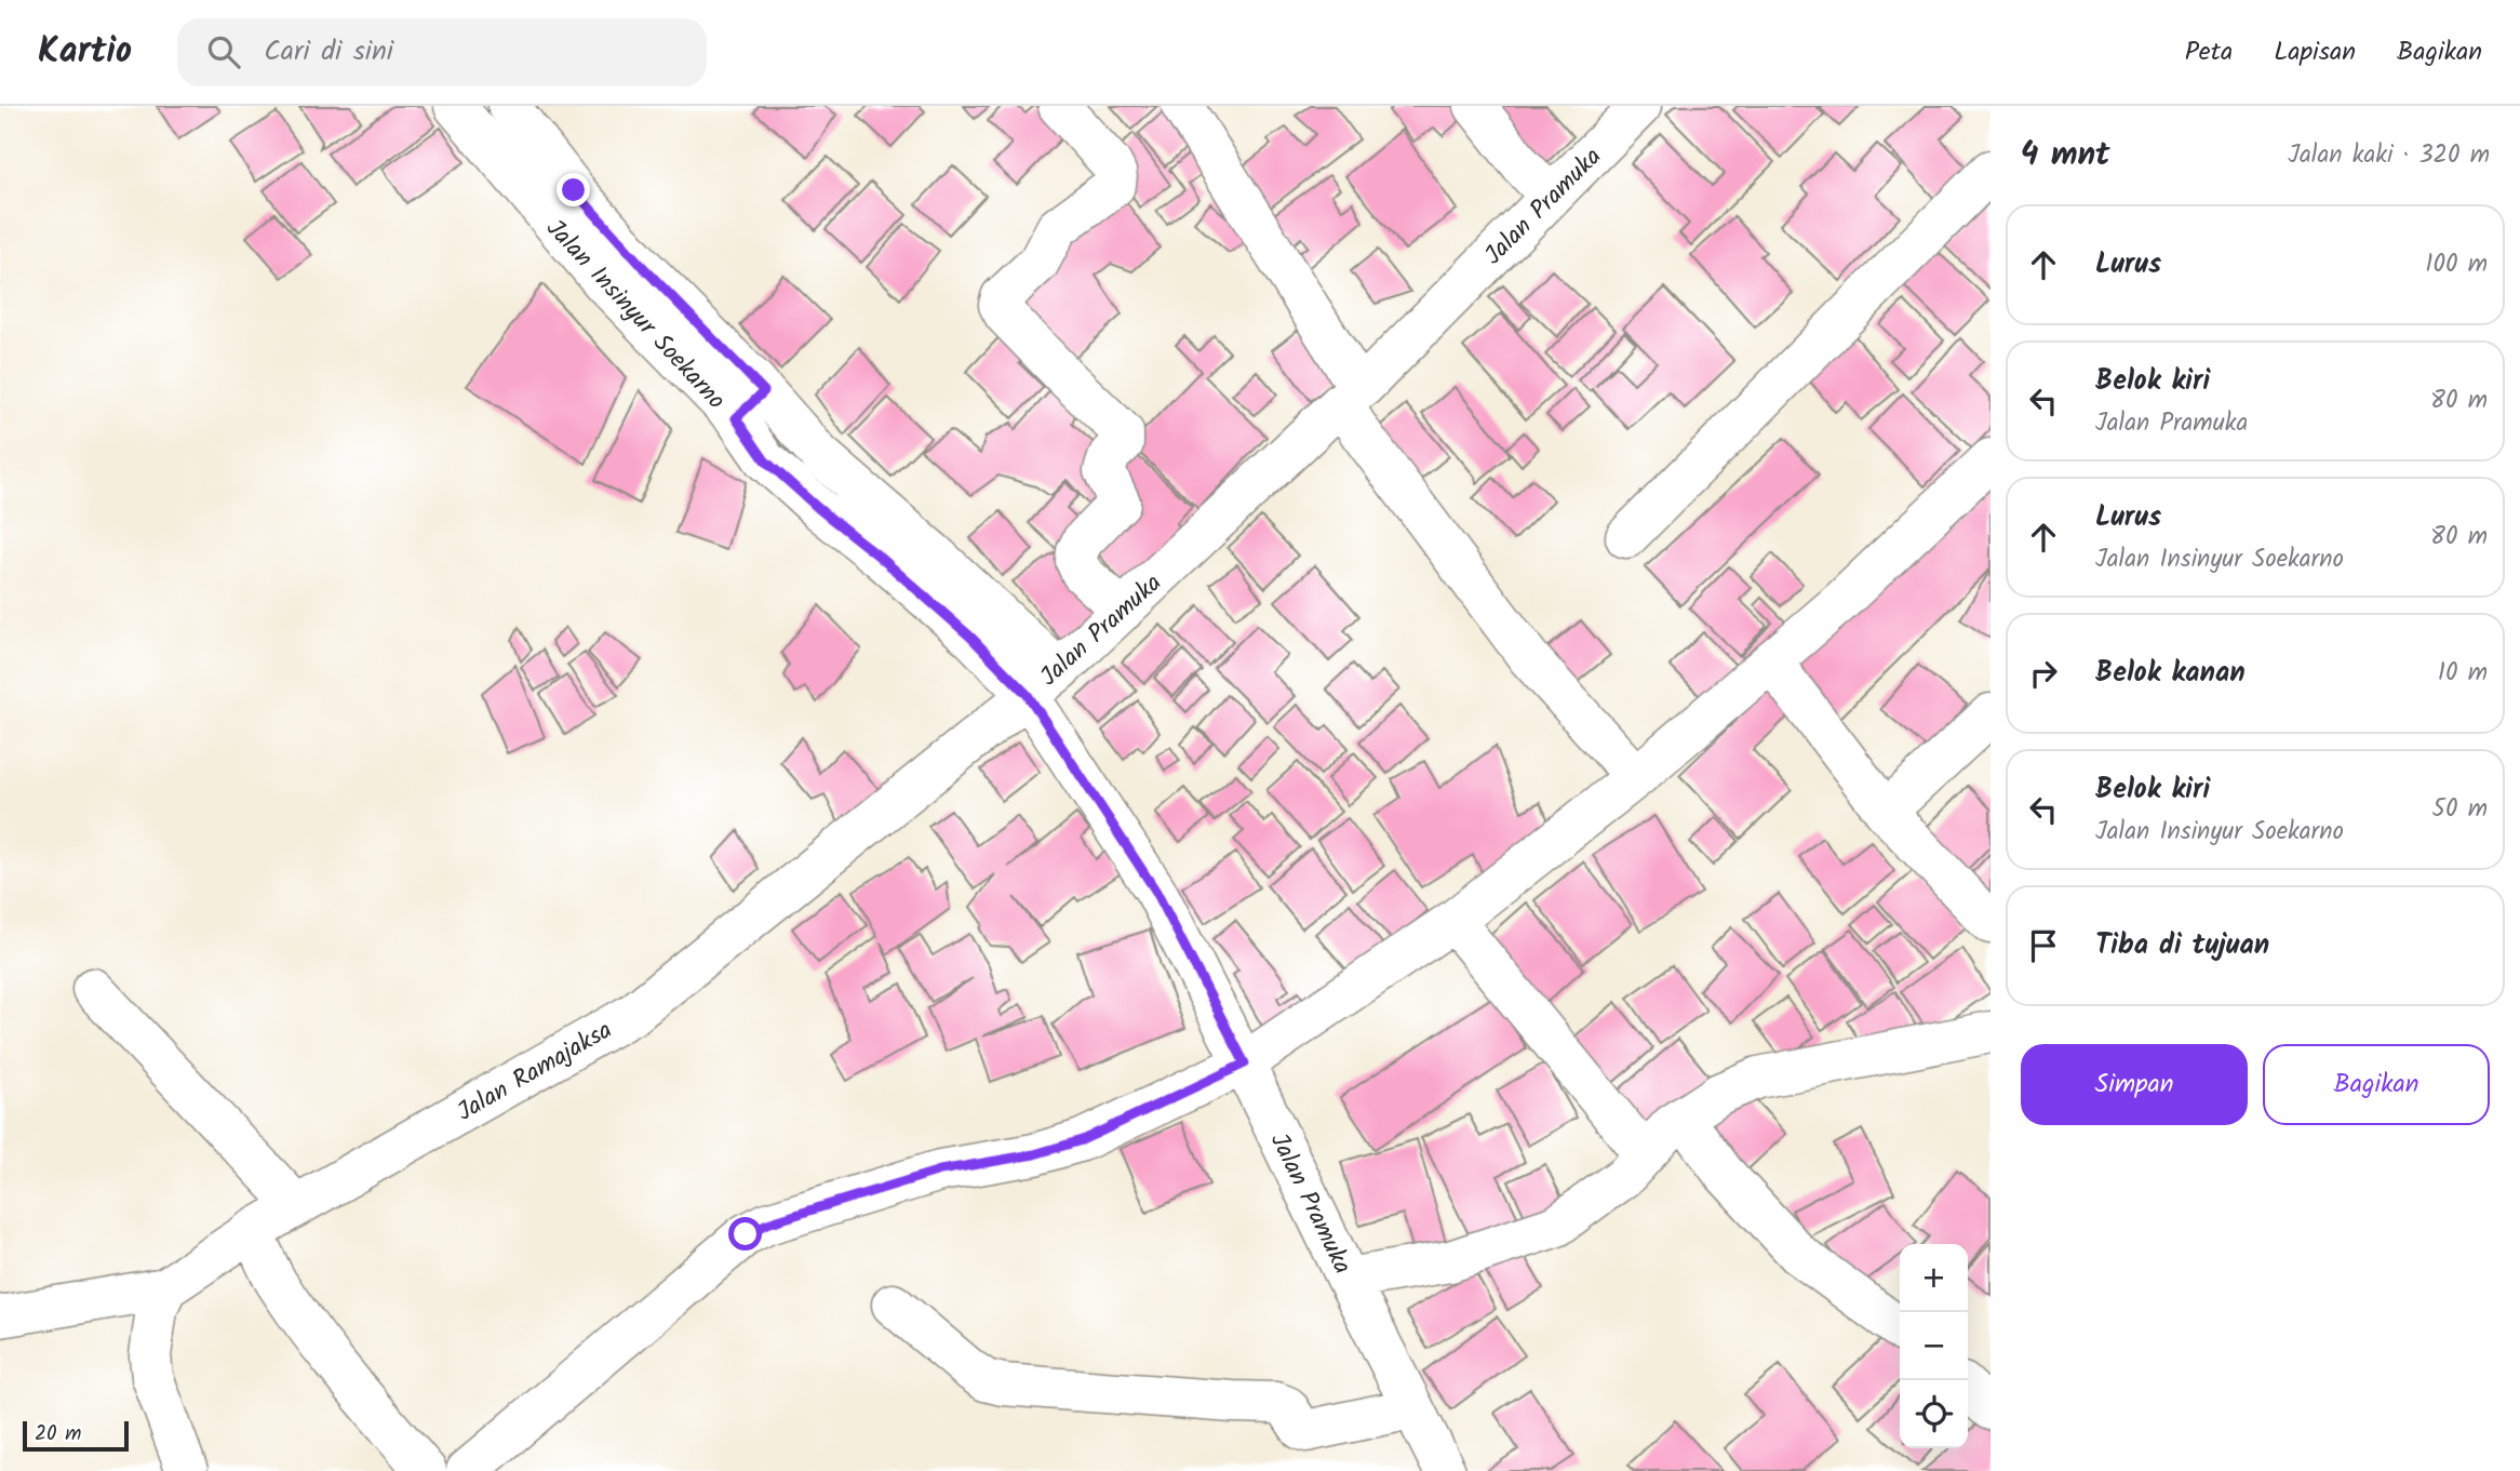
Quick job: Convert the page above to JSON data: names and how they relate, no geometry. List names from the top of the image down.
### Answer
{
  "streets": {
    "street": ["Jalan Pramuka", "Jalan Insinyur Soekarno", "Jalan Ramajaksa"]
  },
  "crossings": [
    ["Jalan Pramuka", "Jalan Insinyur Soekarno"],
    ["Jalan Pramuka", "Jalan Ramajaksa"],
    ["Jalan Insinyur Soekarno", "Jalan Ramajaksa"]
  ],
  "scale_bar": "20 m",
  "page": {
    "header": "Kartio",
    "search": "Cari di sini",
    "nav": ["Peta", "Lapisan", "Bagikan"],
    "heading": ["4 mnt", "Jalan kaki · 320 m"],
    "list": [
      ["Lurus", "100 m"],
      ["Belok kiri", "Jalan Pramuka", "80 m"],
      ["Lurus", "Jalan Insinyur Soekarno", "80 m"],
      ["Belok kanan", "10 m"],
      ["Belok kiri", "Jalan Insinyur Soekarno", "50 m"],
      "Tiba di tujuan"
    ],
    "buttons": ["Simpan", "Bagikan"],
    "map_buttons": ["+", "−"],
    "scale": "20 m"
  }
}
